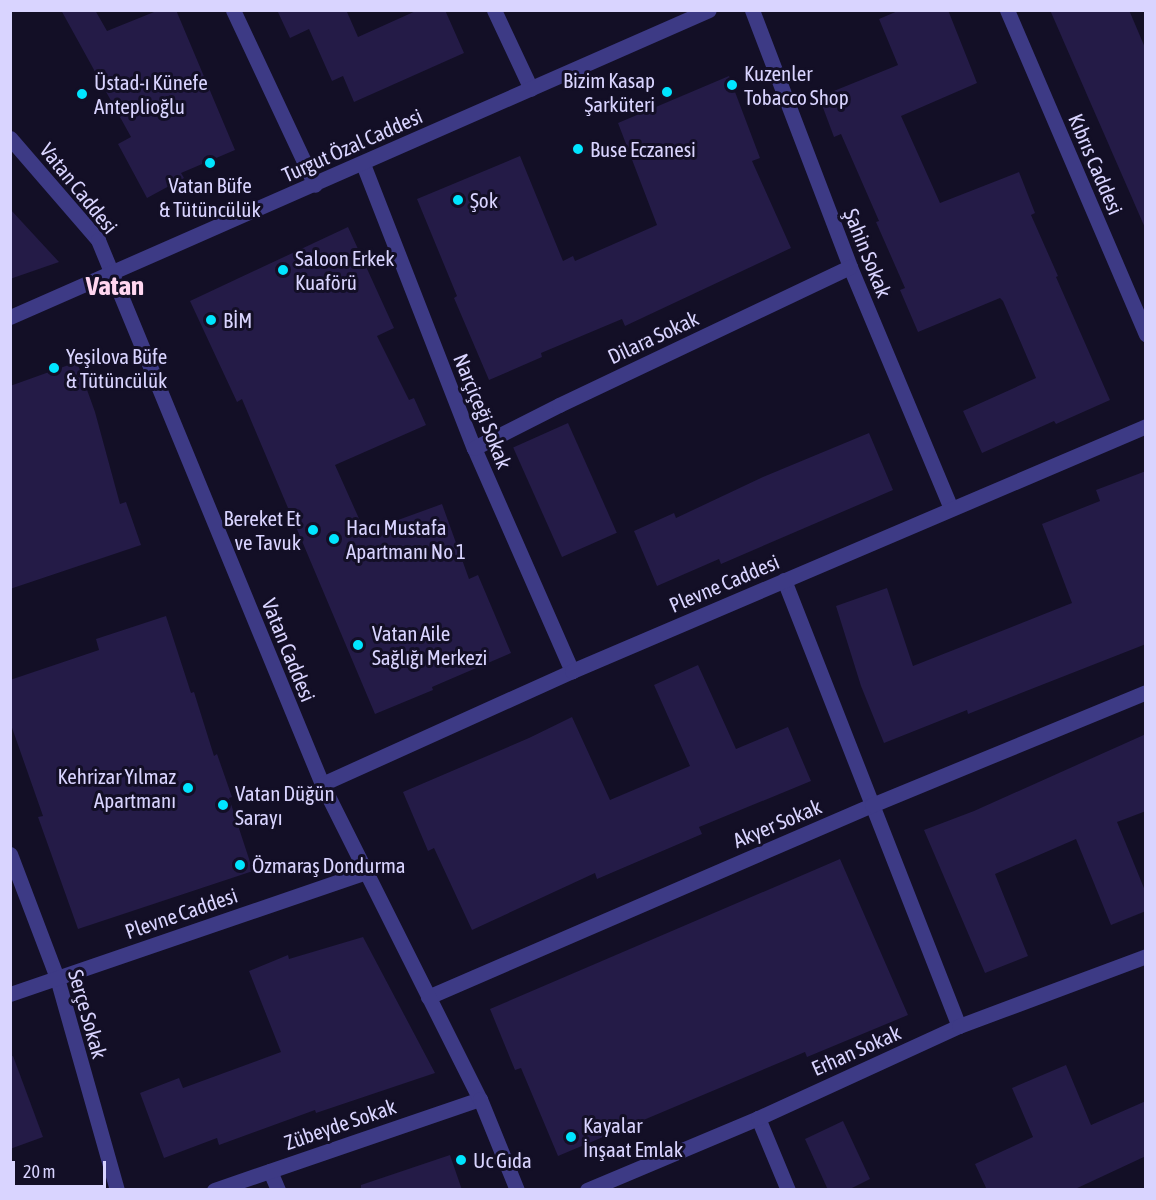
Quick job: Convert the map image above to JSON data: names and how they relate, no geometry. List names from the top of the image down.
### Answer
{
  "streets": {
    "street": [
      "Turgut Özal Caddesi",
      "Kıbrıs Caddesi",
      "Vatan Caddesi",
      "Şahin Sokak",
      "Dilara Sokak",
      "Narçiçeği Sokak",
      "Plevne Caddesi",
      "Akyer Sokak",
      "Serçe Sokak",
      "Erhan Sokak",
      "Zübeyde Sokak"
    ]
  },
  "crossings": [
    ["Turgut Özal Caddesi", "Vatan Caddesi"],
    ["Turgut Özal Caddesi", "Narçiçeği Sokak"],
    ["Vatan Caddesi", "Plevne Caddesi"],
    ["Vatan Caddesi", "Akyer Sokak"],
    ["Vatan Caddesi", "Zübeyde Sokak"],
    ["Şahin Sokak", "Dilara Sokak"],
    ["Şahin Sokak", "Plevne Caddesi"],
    ["Dilara Sokak", "Narçiçeği Sokak"],
    ["Narçiçeği Sokak", "Plevne Caddesi"],
    ["Plevne Caddesi", "Serçe Sokak"]
  ],
  "districts": ["Vatan"],
  "places": [
    "Kuzenler Tobacco Shop",
    "Bizim Kasap Şarküteri",
    "Üstad-ı Künefe Anteplioğlu",
    "Buse Eczanesi",
    "Vatan Büfe & Tütüncülük",
    "Şok",
    "Saloon Erkek Kuaförü",
    "BİM",
    "Yeşilova Büfe & Tütüncülük",
    "Bereket Et ve Tavuk",
    "Hacı Mustafa Apartmanı No 1",
    "Vatan Aile Sağlığı Merkezi",
    "Kehrizar Yılmaz Apartmanı",
    "Vatan Düğün Sarayı",
    "Özmaraş Dondurma",
    "Kayalar İnşaat Emlak",
    "Uc Gıda"
  ],
  "scale_bar": "20 m"
}
